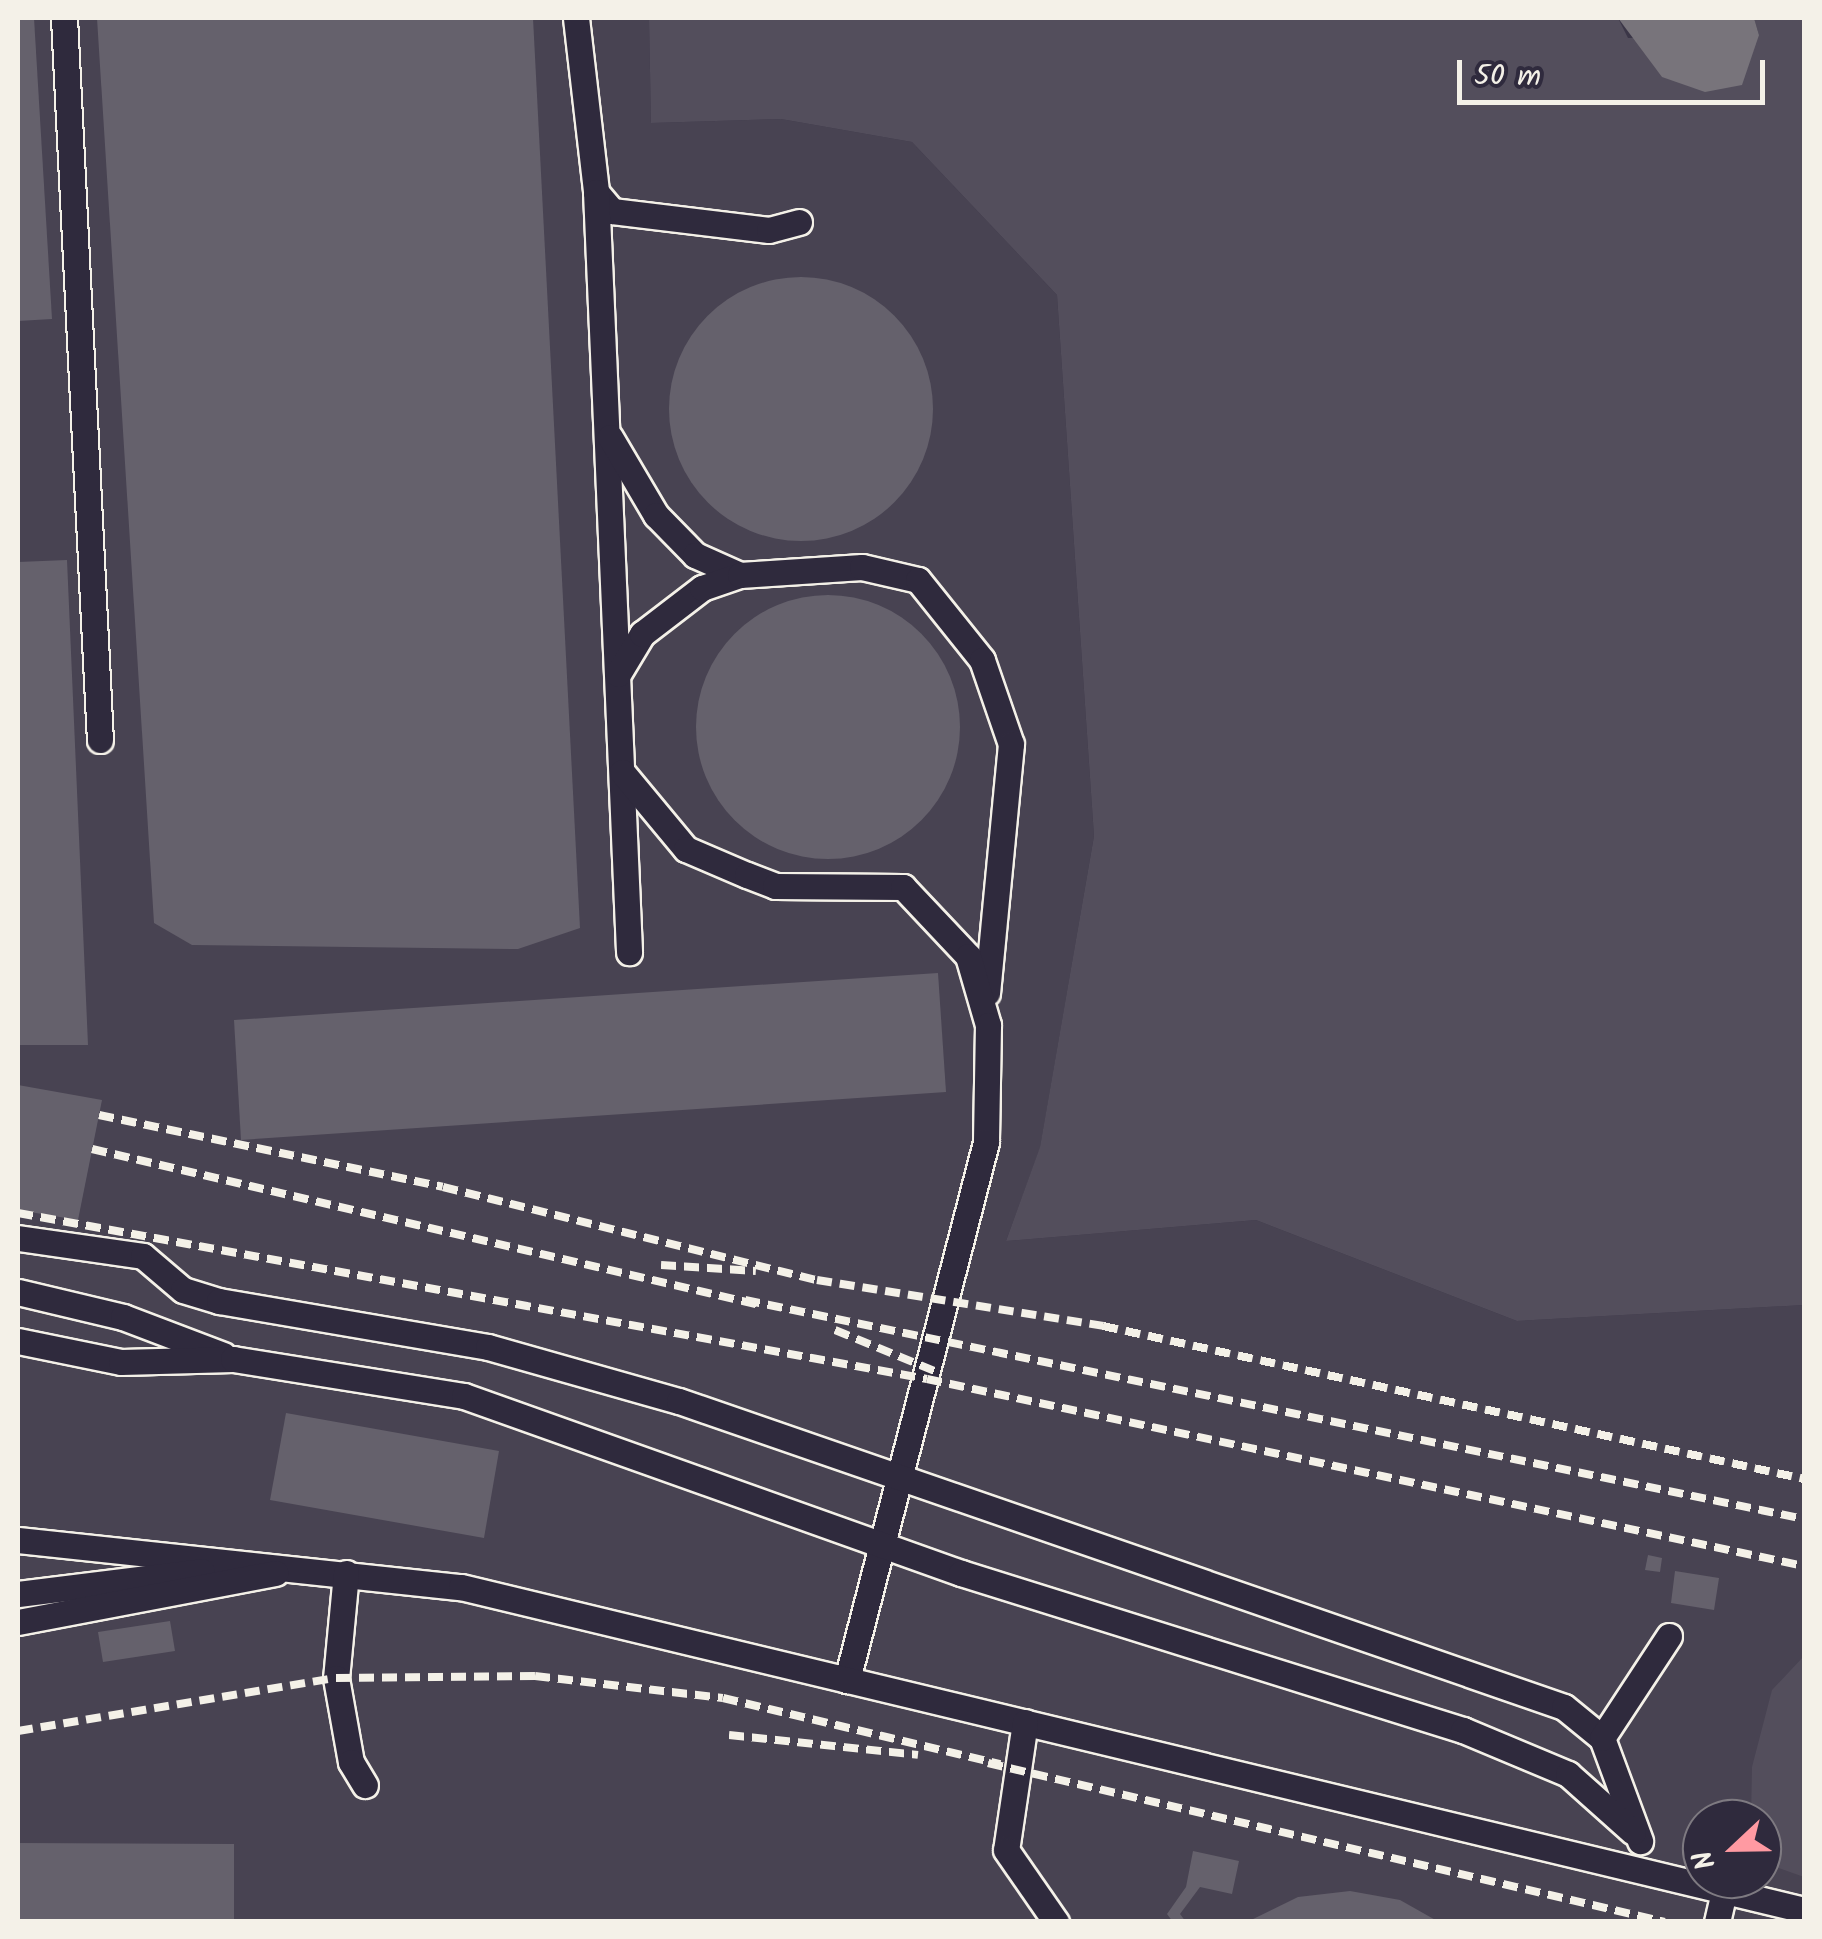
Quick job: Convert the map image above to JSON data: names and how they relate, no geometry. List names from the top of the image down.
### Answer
{
  "scale_bar": "50 m",
  "north": "left"
}
